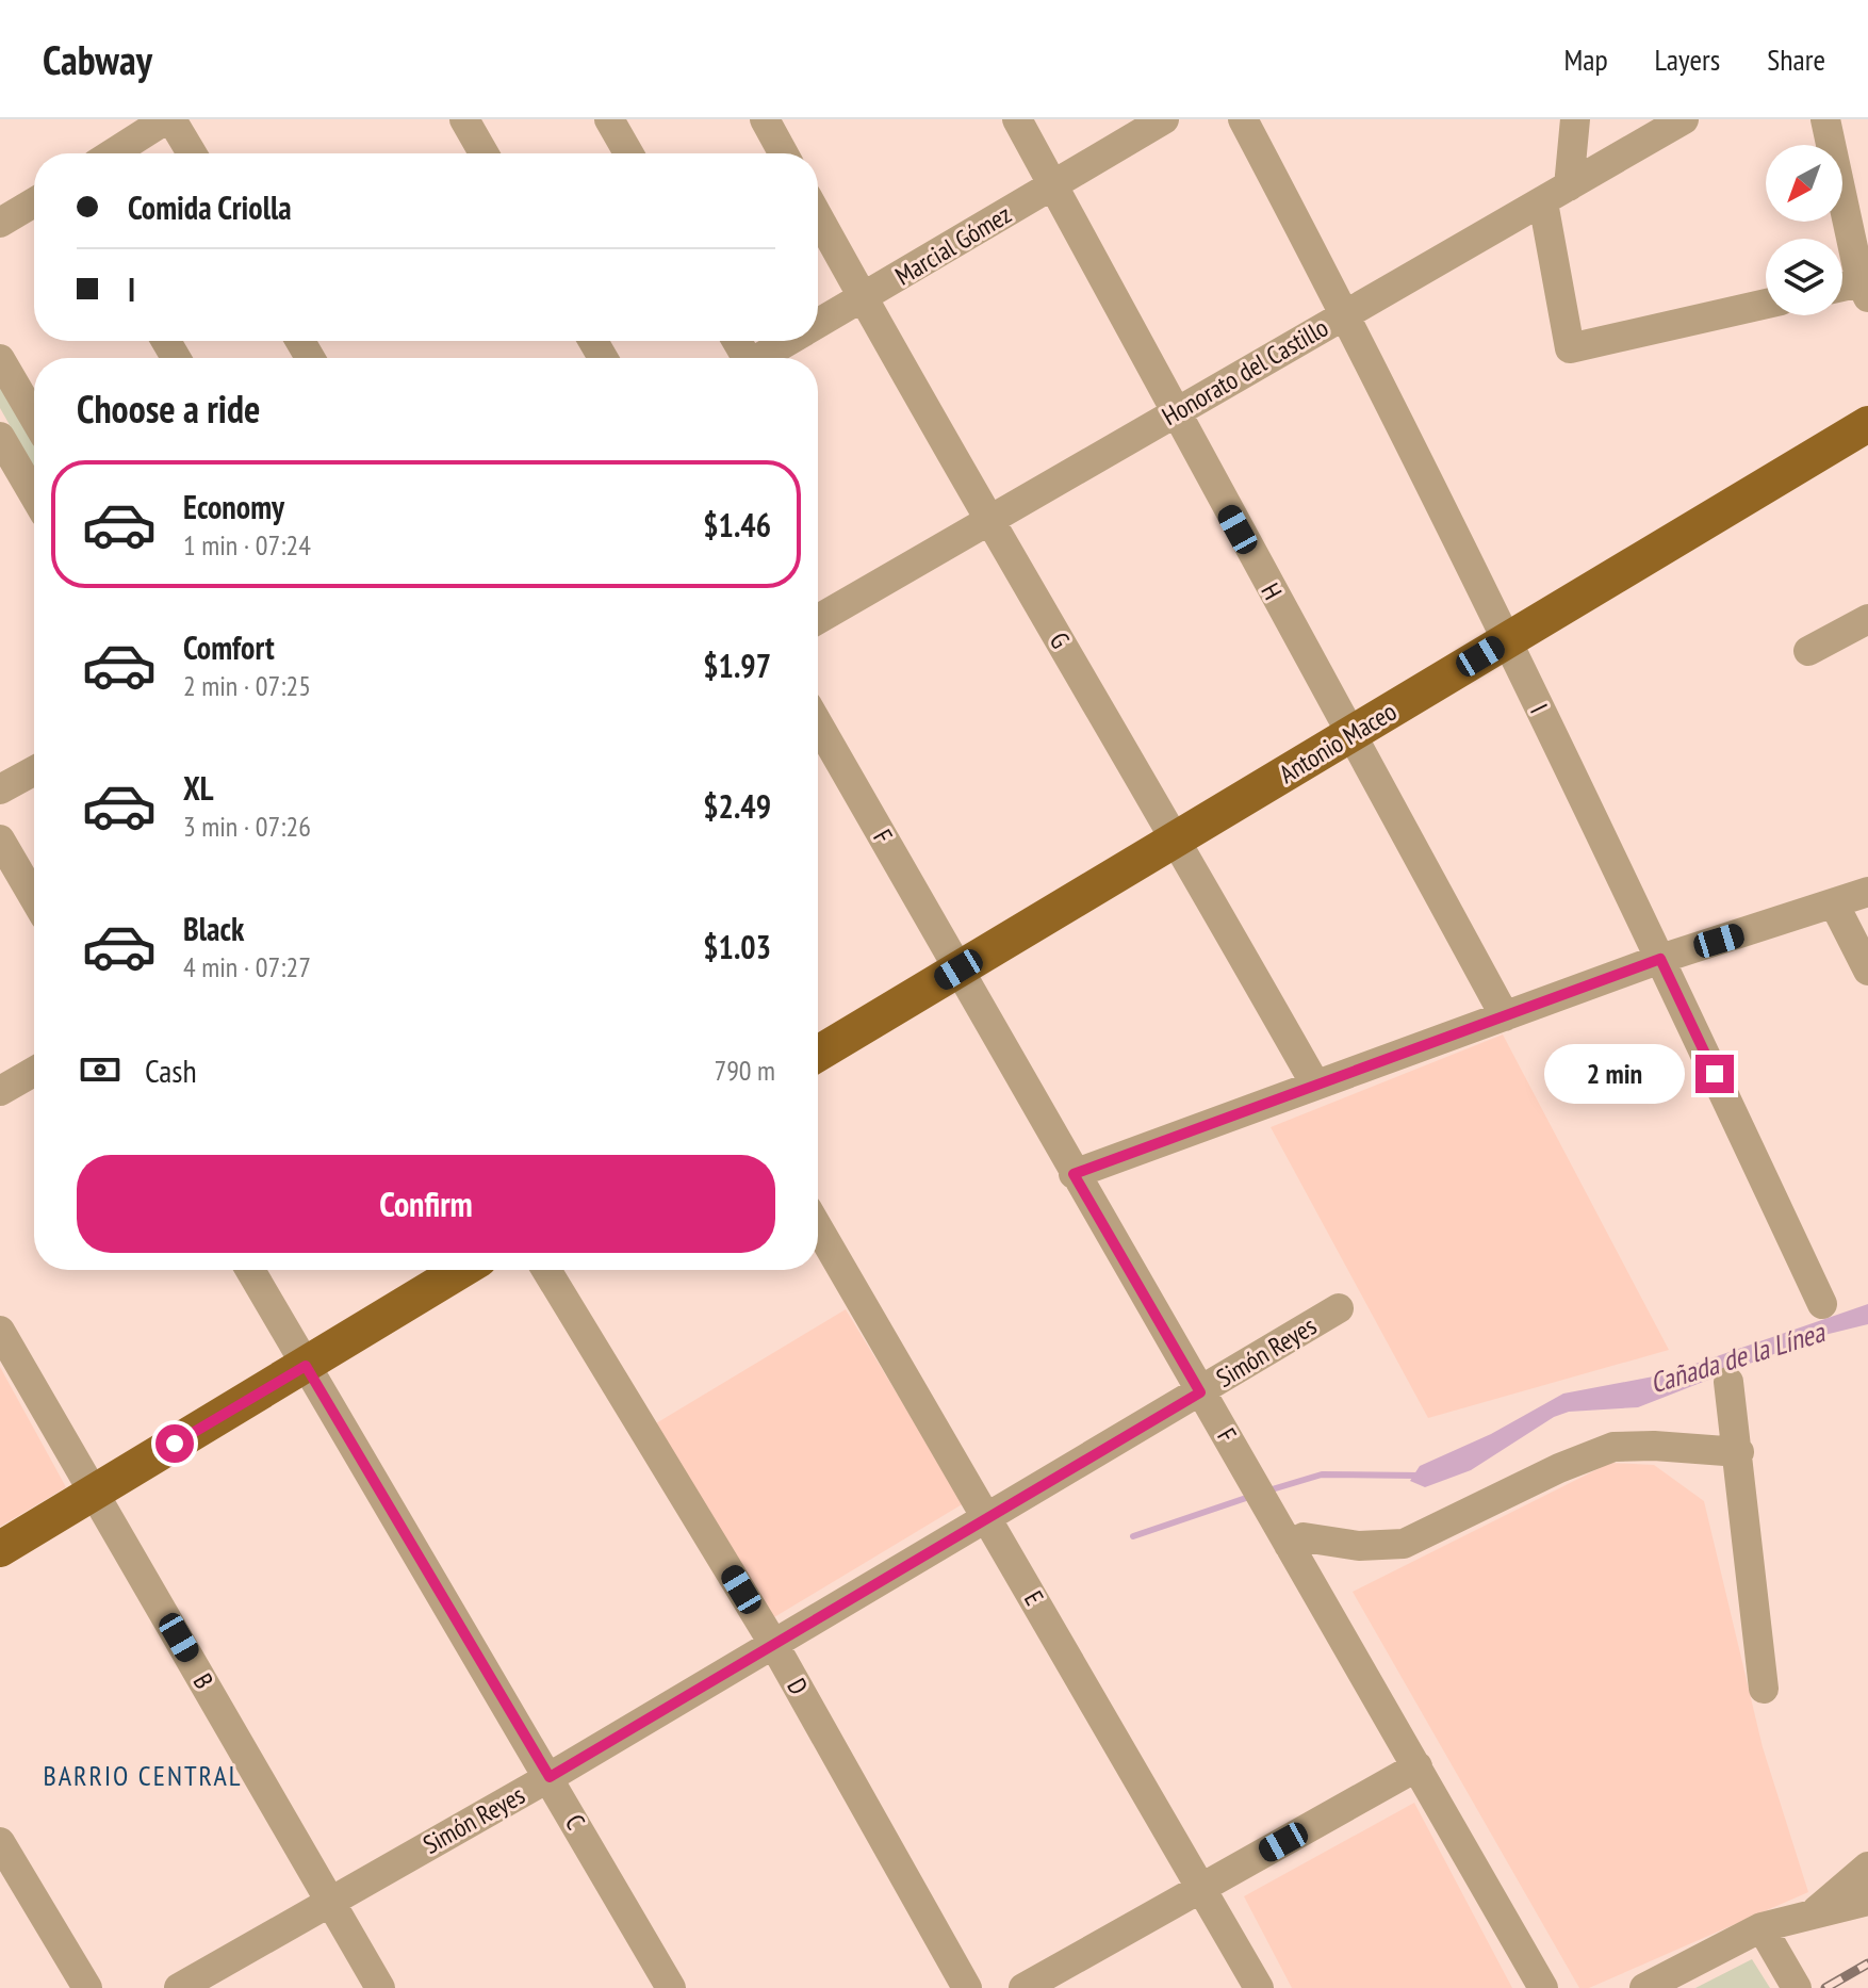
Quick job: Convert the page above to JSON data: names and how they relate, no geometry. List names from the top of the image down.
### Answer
{
  "streets": {
    "main road": ["Antonio Maceo"],
    "street": [
      "Marcial Gómez",
      "Honorato del Castillo",
      "H",
      "G",
      "I",
      "F",
      "Simón Reyes",
      "E",
      "B",
      "D",
      "C"
    ]
  },
  "crossings": [
    ["Marcial Gómez", "H"],
    ["Marcial Gómez", "G"],
    ["Honorato del Castillo", "H"],
    ["Honorato del Castillo", "G"],
    ["Honorato del Castillo", "I"],
    ["H", "Antonio Maceo"],
    ["G", "Antonio Maceo"],
    ["I", "Antonio Maceo"],
    ["Antonio Maceo", "F"],
    ["F", "Simón Reyes"],
    ["Simón Reyes", "E"],
    ["Simón Reyes", "B"],
    ["Simón Reyes", "D"],
    ["Simón Reyes", "C"]
  ],
  "districts": ["BARRIO CENTRAL"],
  "water": ["Cañada de la Línea"],
  "north": "bottom left",
  "page": {
    "header": "Cabway",
    "nav": ["Map", "Layers", "Share"],
    "banner": ["Comida Criolla", "I"],
    "heading": "Choose a ride",
    "list": [
      {
        "name": "Economy",
        "note": "1 min · 07:24",
        "value": "$1.46"
      },
      {
        "name": "Comfort",
        "note": "2 min · 07:25",
        "value": "$1.97"
      },
      {
        "name": "XL",
        "note": "3 min · 07:26",
        "value": "$2.49"
      },
      {
        "name": "Black",
        "note": "4 min · 07:27",
        "value": "$1.03"
      }
    ],
    "pay": ["Cash", "790 m"],
    "bubble": "2 min",
    "buttons": "Confirm"
  }
}
